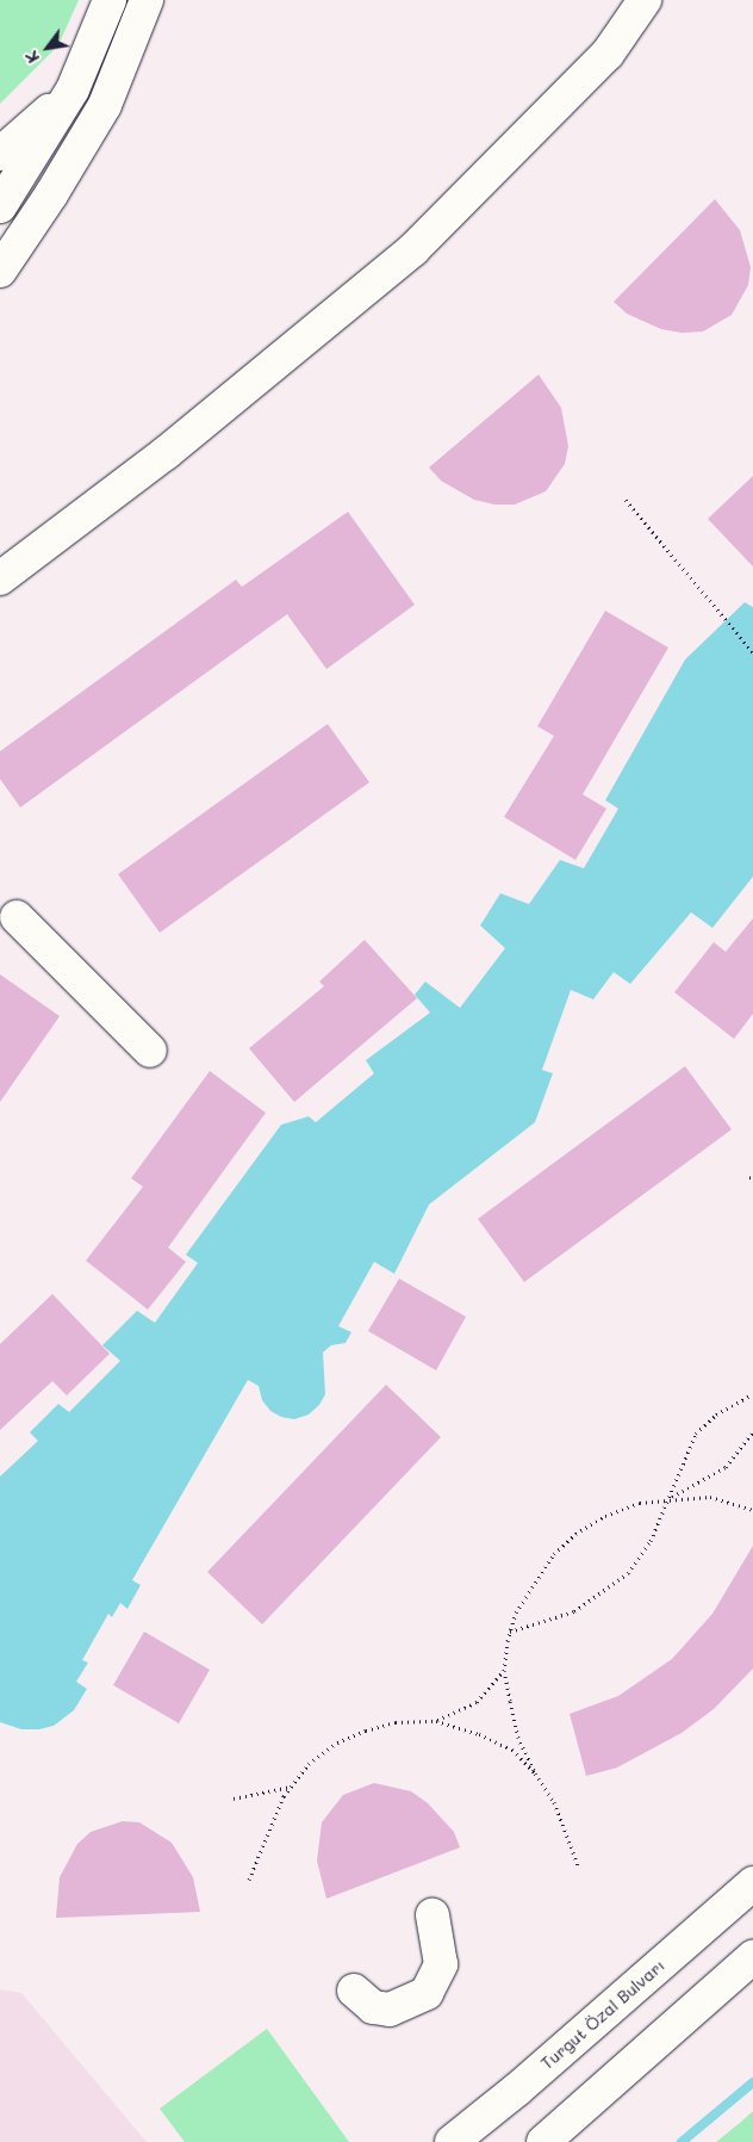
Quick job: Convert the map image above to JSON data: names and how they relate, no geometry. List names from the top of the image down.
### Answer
{
  "streets": {
    "street": ["Turgut Özal Bulvarı"]
  },
  "north": "bottom left"
}
